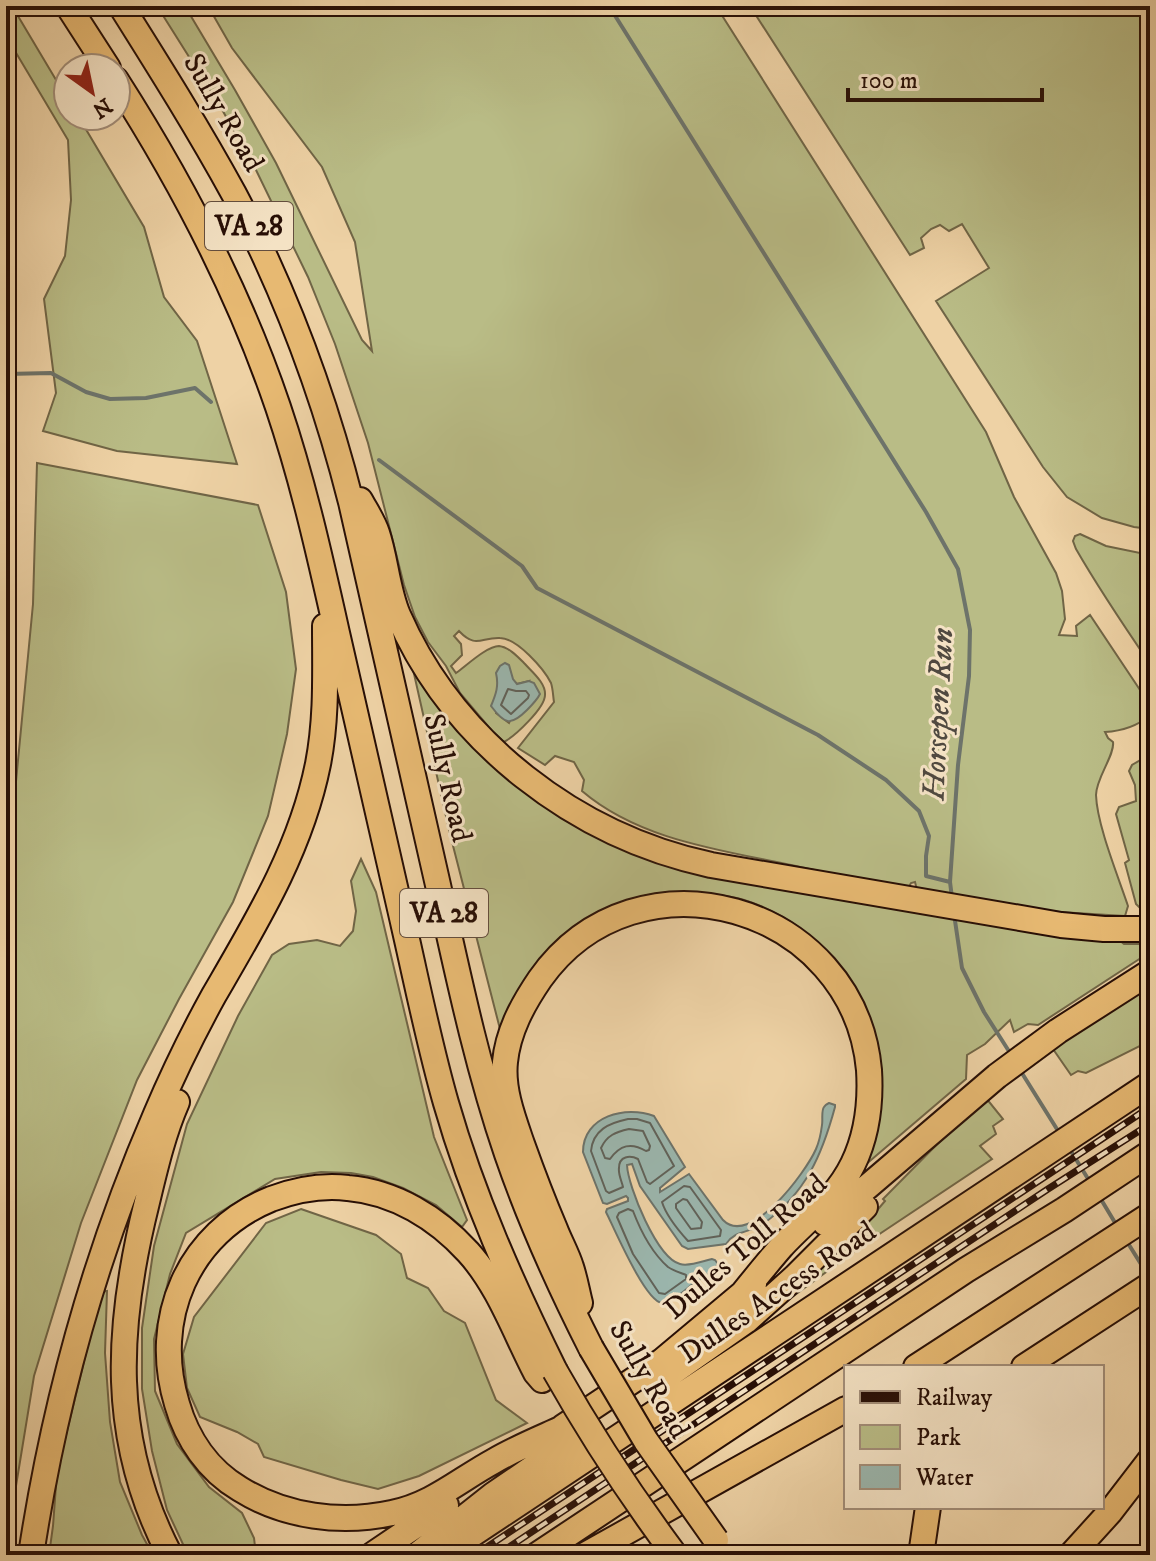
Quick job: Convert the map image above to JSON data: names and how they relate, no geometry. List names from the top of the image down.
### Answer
{
  "streets": {
    "highway": [
      "Sully Road",
      "VA 28",
      "Dulles Toll Road",
      "Dulles Access Road"
    ]
  },
  "water": ["Horsepen Run"],
  "legend": ["Railway", "Park", "Water"],
  "scale_bar": "100 m",
  "north": "bottom right"
}
